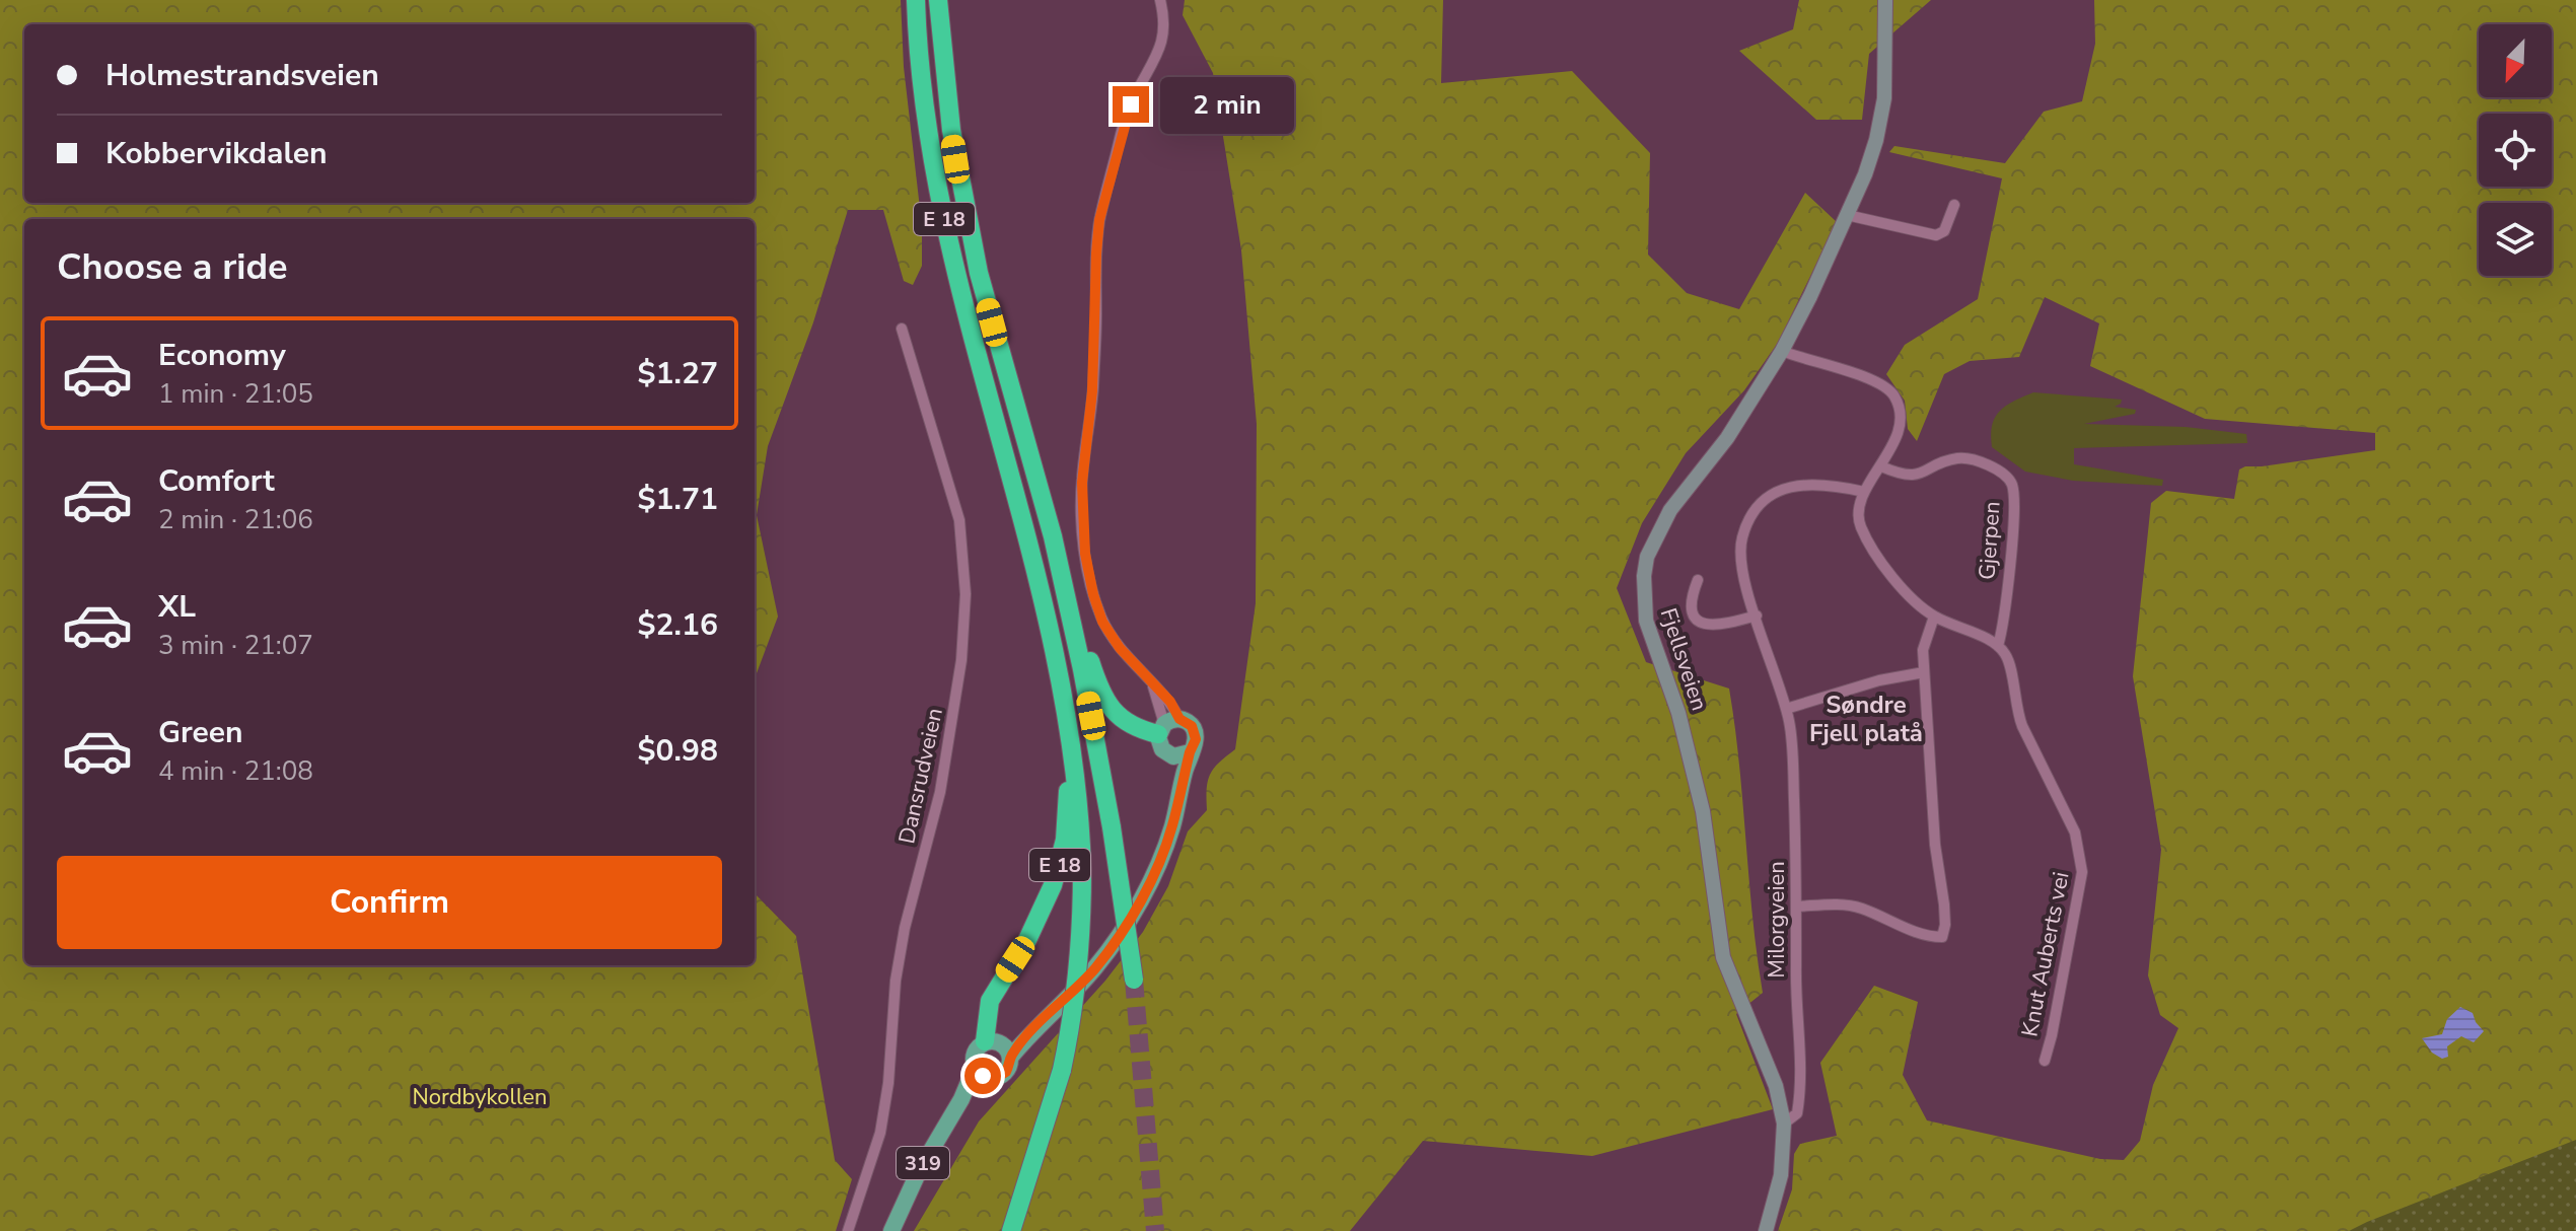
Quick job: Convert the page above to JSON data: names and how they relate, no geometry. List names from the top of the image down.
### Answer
{
  "streets": {
    "highway": ["E 18"],
    "main road": ["Fjellsveien", "319"],
    "street": [
      "Gjerpen",
      "Dansrudveien",
      "Milorgveien",
      "Knut Auberts vei"
    ]
  },
  "crossings": [
    ["E 18", "319"],
    ["Gjerpen", "Knut Auberts vei"],
    ["Fjellsveien", "Milorgveien"]
  ],
  "districts": ["Søndre Fjell platå"],
  "parks": ["Nordbykollen"],
  "north": "bottom left",
  "page": {
    "banner": ["Holmestrandsveien", "Kobbervikdalen"],
    "bubble": "2 min",
    "heading": "Choose a ride",
    "list": [
      {
        "name": "Economy",
        "note": "1 min · 21:05",
        "value": "$1.27"
      },
      {
        "name": "Comfort",
        "note": "2 min · 21:06",
        "value": "$1.71"
      },
      {
        "name": "XL",
        "note": "3 min · 21:07",
        "value": "$2.16"
      },
      {
        "name": "Green",
        "note": "4 min · 21:08",
        "value": "$0.98"
      }
    ],
    "buttons": "Confirm"
  }
}
